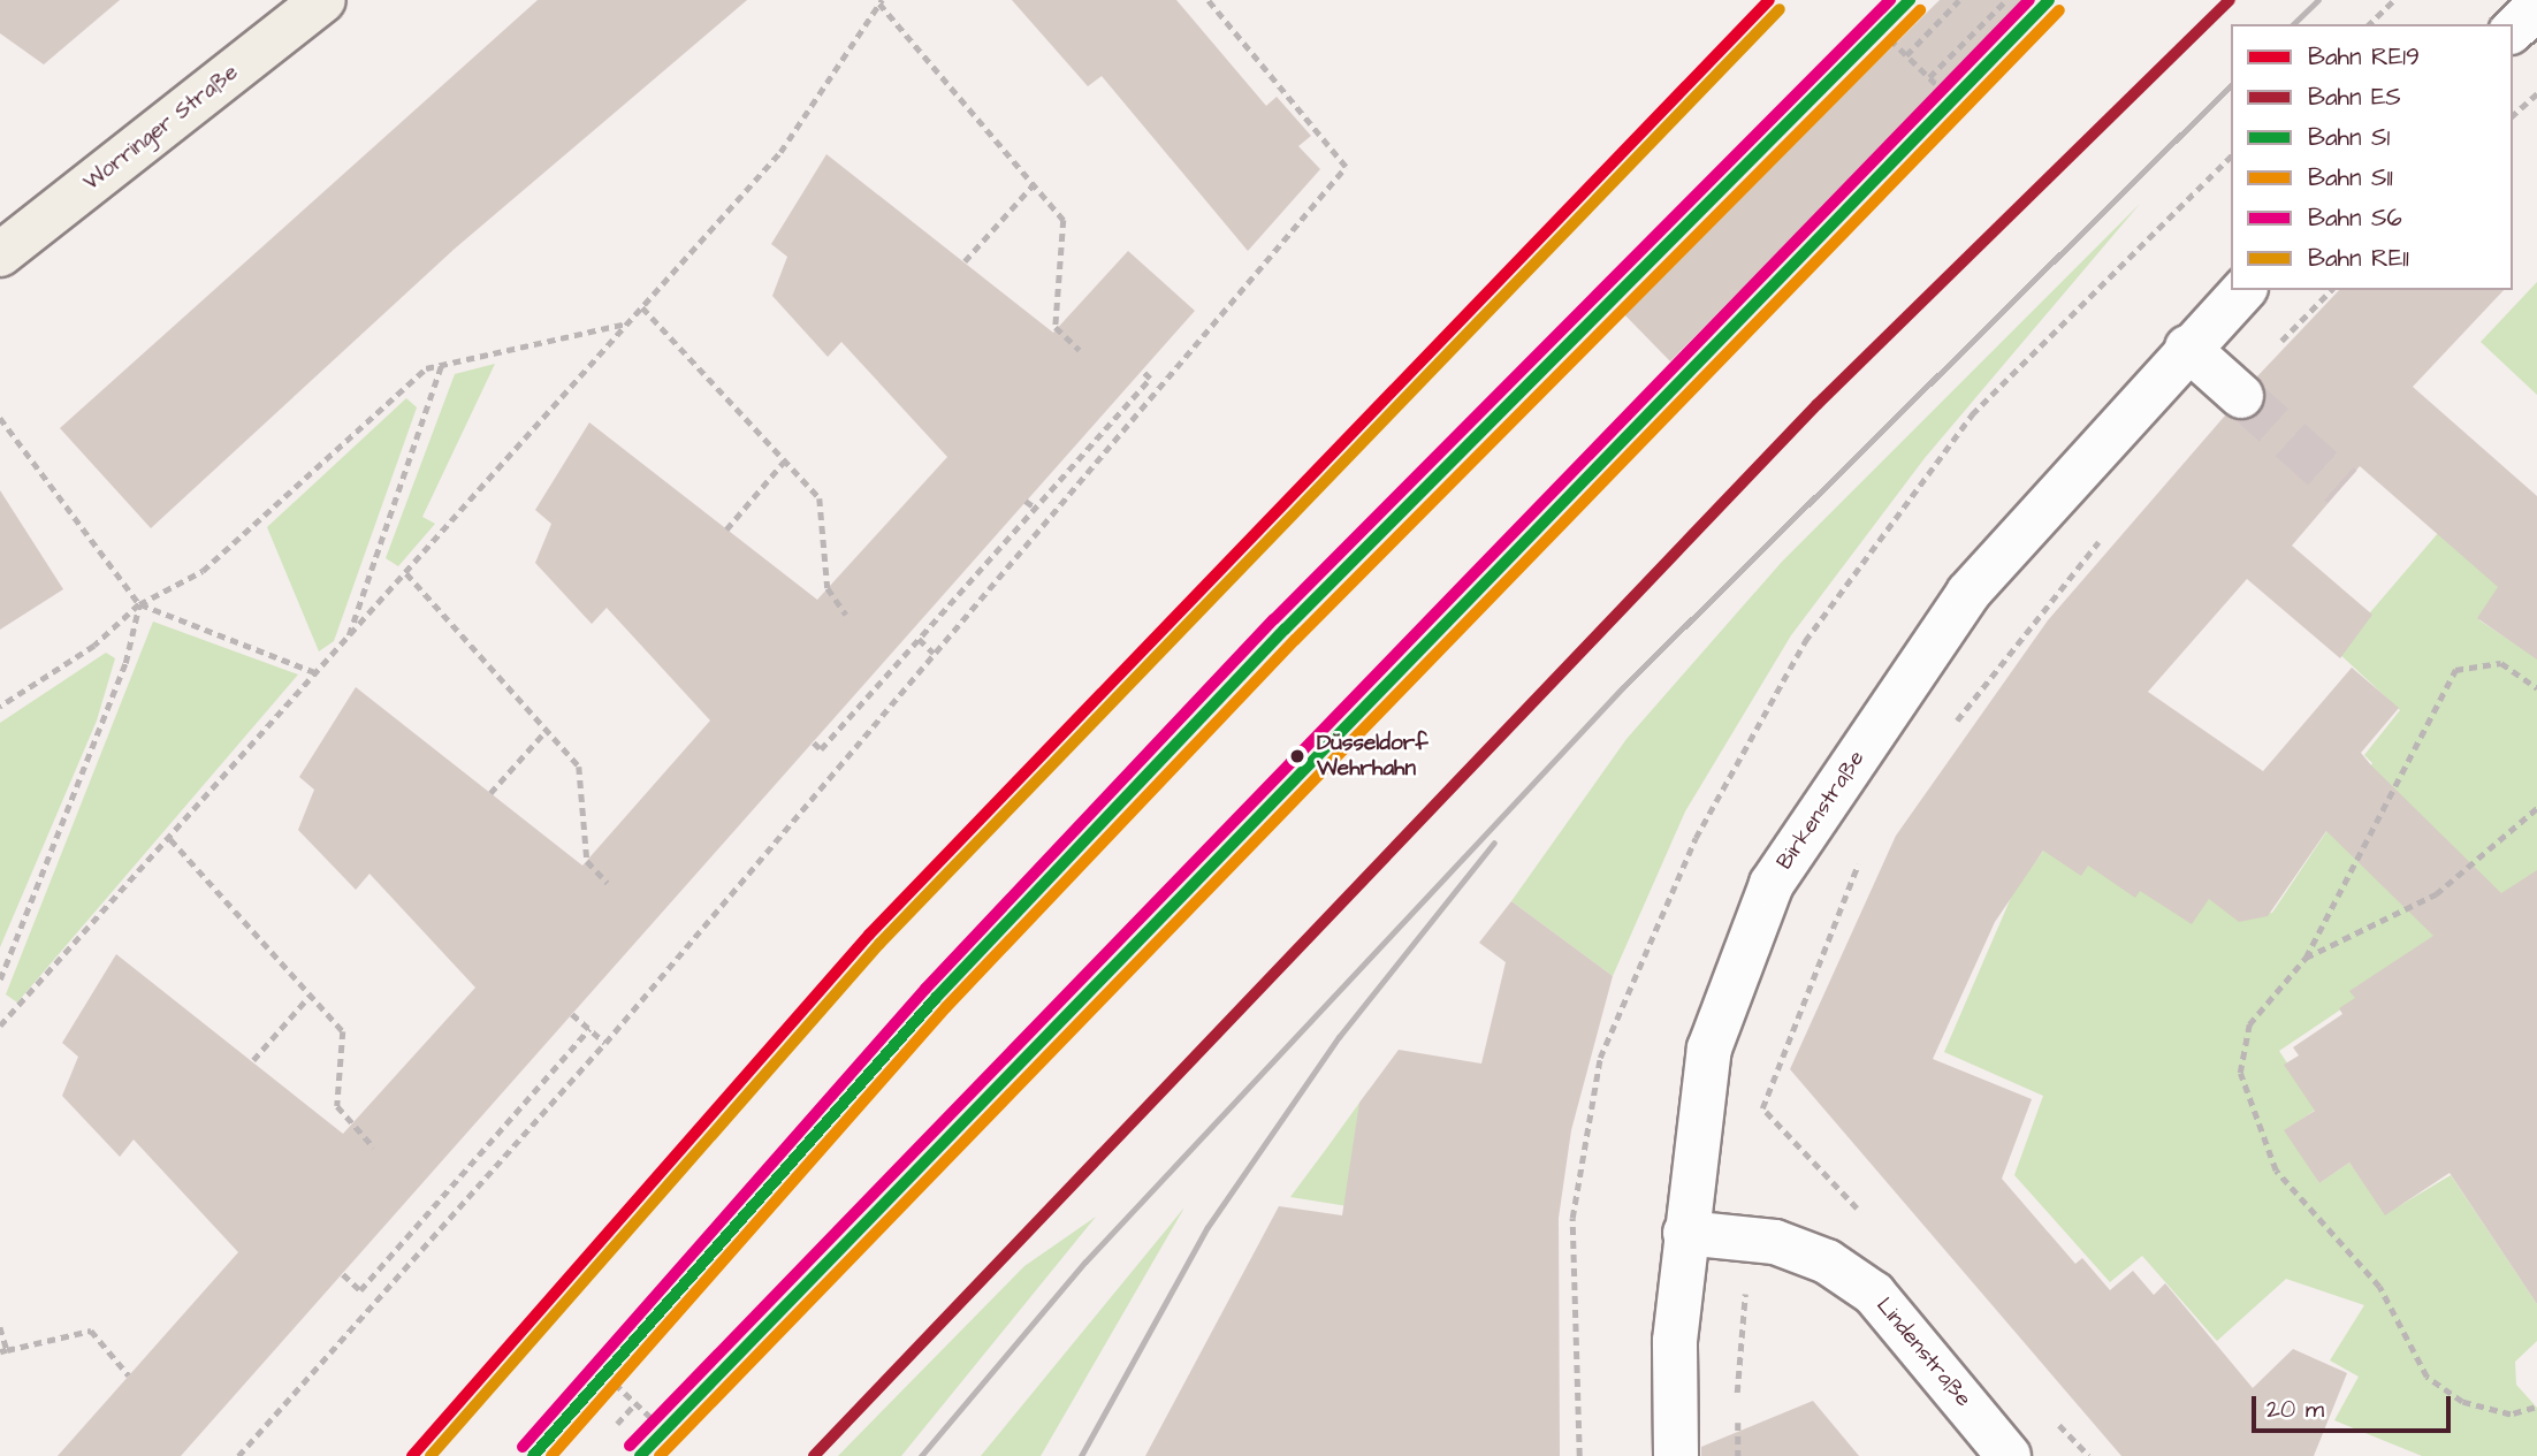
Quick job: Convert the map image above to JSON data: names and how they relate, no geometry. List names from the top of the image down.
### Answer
{
  "streets": {
    "main road": ["Worringer Straße"],
    "street": ["Birkenstraße", "Lindenstraße"]
  },
  "crossings": [
    ["Birkenstraße", "Lindenstraße"]
  ],
  "places": ["Düsseldorf Wehrhahn"],
  "lines": [
    "rail line RE19",
    "rail line ES",
    "rail line S1",
    "rail line S6",
    "rail line RE11",
    "rail line S11"
  ],
  "legend": [
    "Bahn RE19",
    "Bahn ES",
    "Bahn S1",
    "Bahn S11",
    "Bahn S6",
    "Bahn RE11"
  ],
  "scale_bar": "20 m"
}
